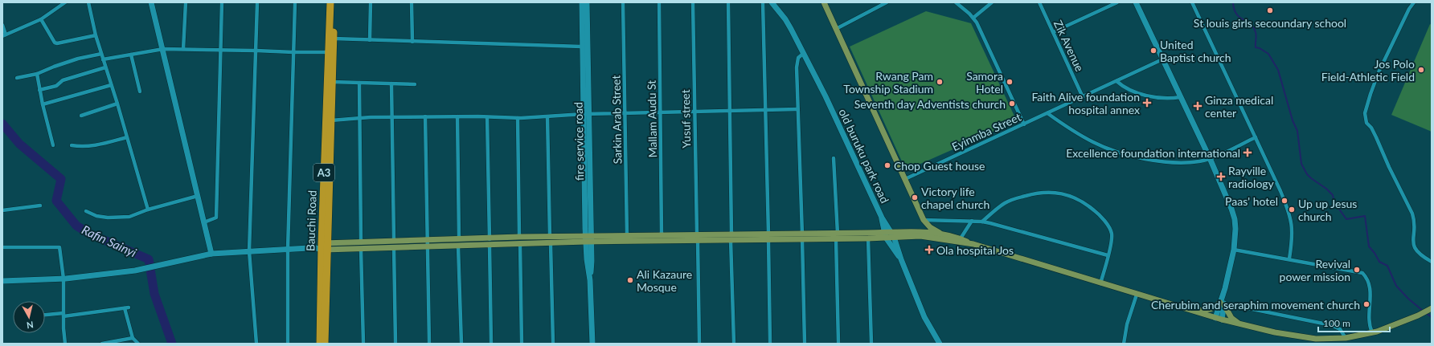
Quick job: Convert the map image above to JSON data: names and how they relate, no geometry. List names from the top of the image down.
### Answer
{
  "streets": {
    "highway": ["A3", "Bauchi Road"],
    "street": [
      "Zik Avenue",
      "Mallam Audu St",
      "Yusuf street",
      "Sarkin Arab Street",
      "Eyinmba Street",
      "fire service road",
      "old buruku park road"
    ]
  },
  "crossings": [
    ["Zik Avenue", "Eyinmba Street"]
  ],
  "water": ["Rafin Sainyi"],
  "places": {
    "other": [
      "St louis girls secoundary school",
      "United Baptist church",
      "Jos Polo Field-Athletic Field",
      "Rwang Pam Township Stadium",
      "Samora Hotel",
      "Seventh day Adventists church",
      "Chop Guest house",
      "Victory life chapel church",
      "Paas' hotel",
      "Up up Jesus church",
      "Revival power mission",
      "Ali Kazaure Mosque",
      "Cherubim and seraphim movement church"
    ],
    "health": [
      "Faith Alive foundation hospital annex",
      "Ginza medical center",
      "Excellence foundation international",
      "Rayville radiology",
      "Ola hospital Jos"
    ]
  },
  "scale_bar": "100 m",
  "north": "bottom"
}
